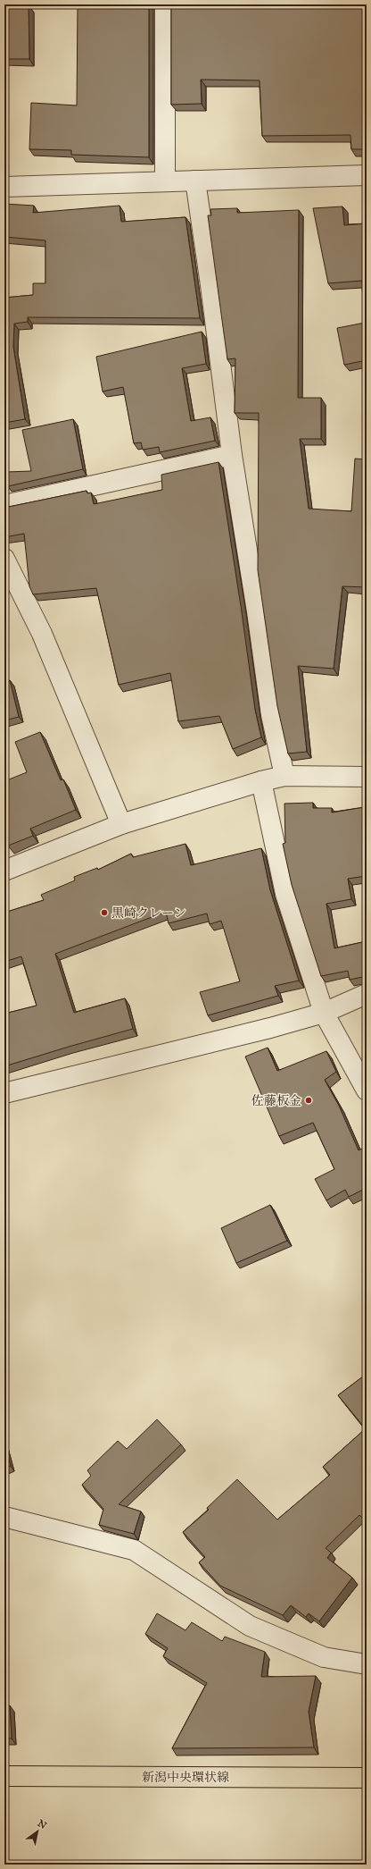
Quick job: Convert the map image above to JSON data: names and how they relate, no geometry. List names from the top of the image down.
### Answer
{
  "streets": {
    "main road": ["新潟中央環状線"]
  },
  "places": ["黒崎クレーン", "佐藤板金"],
  "north": "top right"
}
